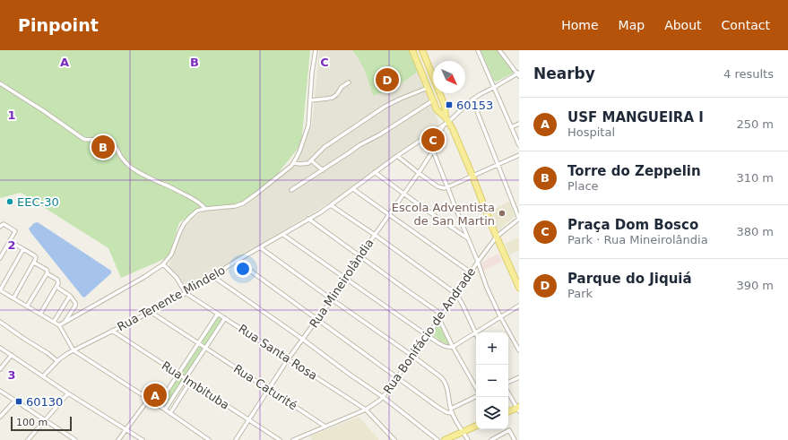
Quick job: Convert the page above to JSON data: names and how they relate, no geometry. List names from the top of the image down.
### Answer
{
  "streets": {
    "street": [
      "Rua Mineirolândia",
      "Rua Tenente Mindelo",
      "Rua Bonifácio de Andrade",
      "Rua Santa Rosa",
      "Rua Imbituba",
      "Rua Caturité"
    ]
  },
  "crossings": [
    ["Rua Mineirolândia", "Rua Tenente Mindelo"],
    ["Rua Mineirolândia", "Rua Santa Rosa"],
    ["Rua Mineirolândia", "Rua Imbituba"],
    ["Rua Mineirolândia", "Rua Caturité"],
    ["Rua Tenente Mindelo", "Rua Santa Rosa"],
    ["Rua Tenente Mindelo", "Rua Imbituba"],
    ["Rua Bonifácio de Andrade", "Rua Santa Rosa"],
    ["Rua Bonifácio de Andrade", "Rua Caturité"]
  ],
  "places": {
    "transit": ["60153", "60130"],
    "other": ["EEC-30", "Escola Adventista de San Martin"]
  },
  "scale_bar": "100 m",
  "north": "bottom right",
  "page": {
    "header": "Pinpoint",
    "nav": [
      "Home",
      "Map",
      "About",
      "Contact"
    ],
    "heading": ["Nearby", "4 results"],
    "pins": [
      "D",
      "C",
      "B",
      "A"
    ],
    "list": [
      {
        "mark": "A",
        "name": "USF MANGUEIRA I",
        "note": "Hospital",
        "value": "250 m"
      },
      {
        "mark": "B",
        "name": "Torre do Zeppelin",
        "note": "Place",
        "value": "310 m"
      },
      {
        "mark": "C",
        "name": "Praça Dom Bosco",
        "note": "Park · Rua Mineirolândia",
        "value": "380 m"
      },
      {
        "mark": "D",
        "name": "Parque do Jiquiá",
        "note": "Park",
        "value": "390 m"
      }
    ],
    "map_buttons": ["+", "−"],
    "scale": "100 m"
  },
  "grid": {
    "columns": ["A", "B", "C"],
    "rows": ["1", "2", "3"]
  }
}
